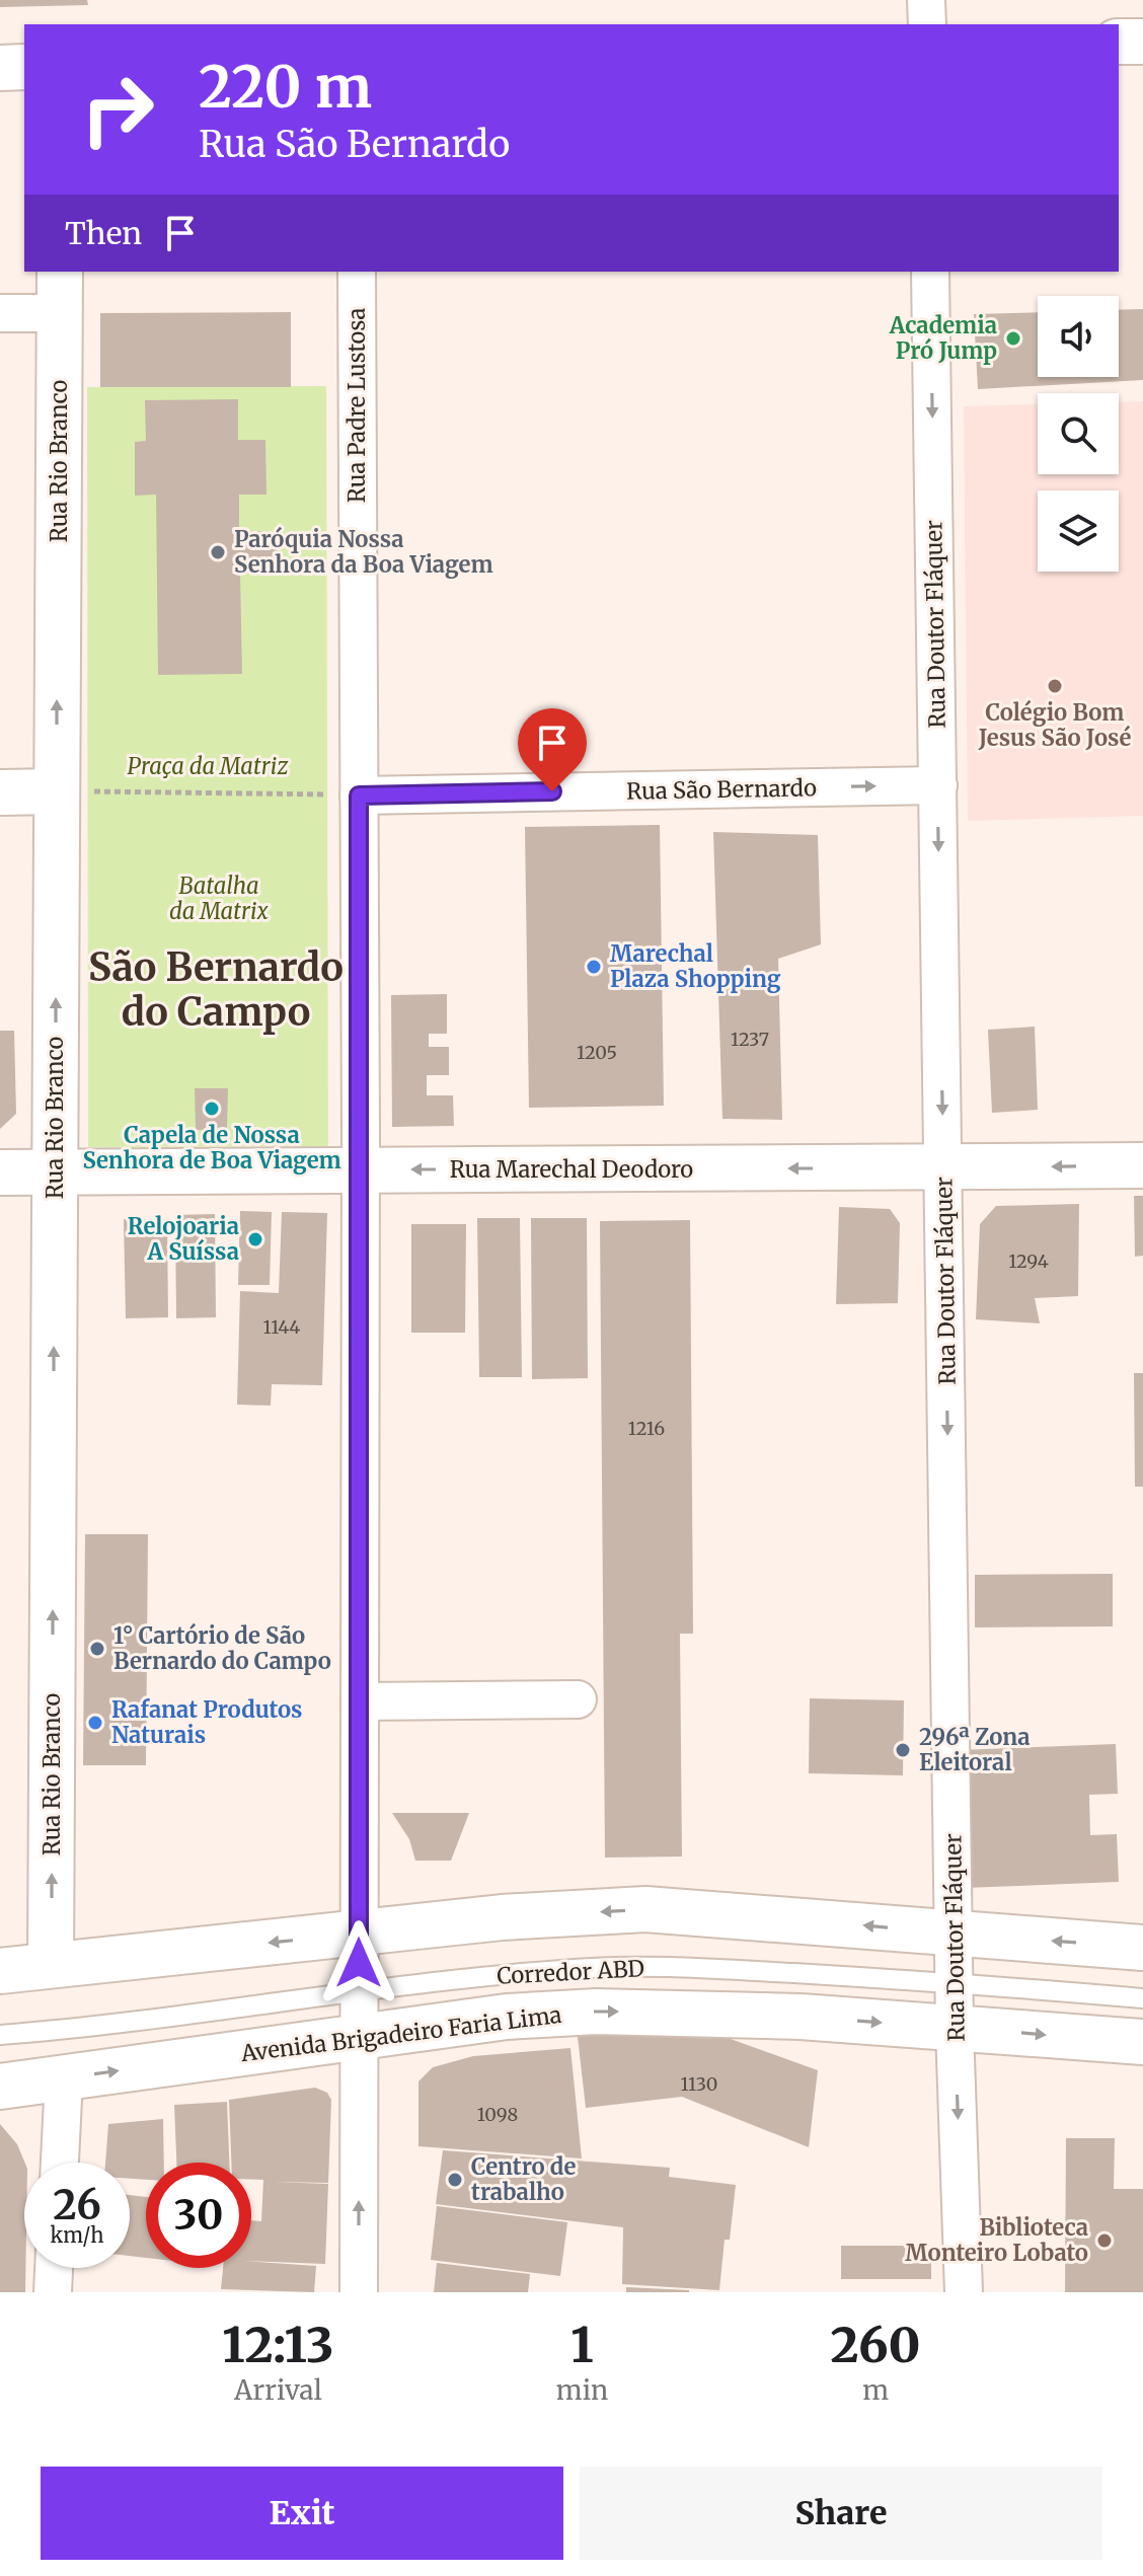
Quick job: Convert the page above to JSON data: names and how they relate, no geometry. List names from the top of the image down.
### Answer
{
  "streets": {
    "main road": ["Rua Rio Branco", "Rua Marechal Deodoro", "Avenida Brigadeiro Faria Lima"],
    "street": ["Rua Padre Lustosa", "Rua Doutor Fláquer", "Rua São Bernardo"],
    "lane": ["Corredor ABD"]
  },
  "crossings": [
    ["Rua Padre Lustosa", "Rua São Bernardo"],
    ["Rua Padre Lustosa", "Rua Marechal Deodoro"],
    ["Rua Padre Lustosa", "Corredor ABD"],
    ["Rua Padre Lustosa", "Avenida Brigadeiro Faria Lima"],
    ["Rua Rio Branco", "Rua Marechal Deodoro"],
    ["Rua Doutor Fláquer", "Rua São Bernardo"],
    ["Rua Doutor Fláquer", "Rua Marechal Deodoro"],
    ["Rua Doutor Fláquer", "Corredor ABD"],
    ["Rua Doutor Fláquer", "Avenida Brigadeiro Faria Lima"]
  ],
  "one_way": [
    "Rua Rio Branco",
    "Rua Doutor Fláquer",
    "Rua São Bernardo",
    "Rua Marechal Deodoro"
  ],
  "districts": ["São Bernardo do Campo"],
  "parks": ["Praça da Matriz", "Batalha da Matrix"],
  "places": [
    "Academia Pró Jump",
    "Paróquia Nossa Senhora da Boa Viagem",
    "Colégio Bom Jesus São José",
    "Marechal Plaza Shopping",
    "Capela de Nossa Senhora de Boa Viagem",
    "Relojoaria A Suíssa",
    "1° Cartório de São Bernardo do Campo",
    "Rafanat Produtos Naturais",
    "296ª Zona Eleitoral",
    "Centro de trabalho",
    "Biblioteca Monteiro Lobato"
  ],
  "house_numbers": [
    "1237",
    "1205",
    "1294",
    "1144",
    "1216",
    "1130",
    "1098"
  ],
  "page": {
    "turn": ["220 m", "Rua São Bernardo"],
    "then": "Then",
    "speed": "26 km/h",
    "limit": "30",
    "eta": [
      "12:13",
      "Arrival",
      "1",
      "min",
      "260",
      "m"
    ],
    "buttons": ["Exit", "Share"]
  }
}
